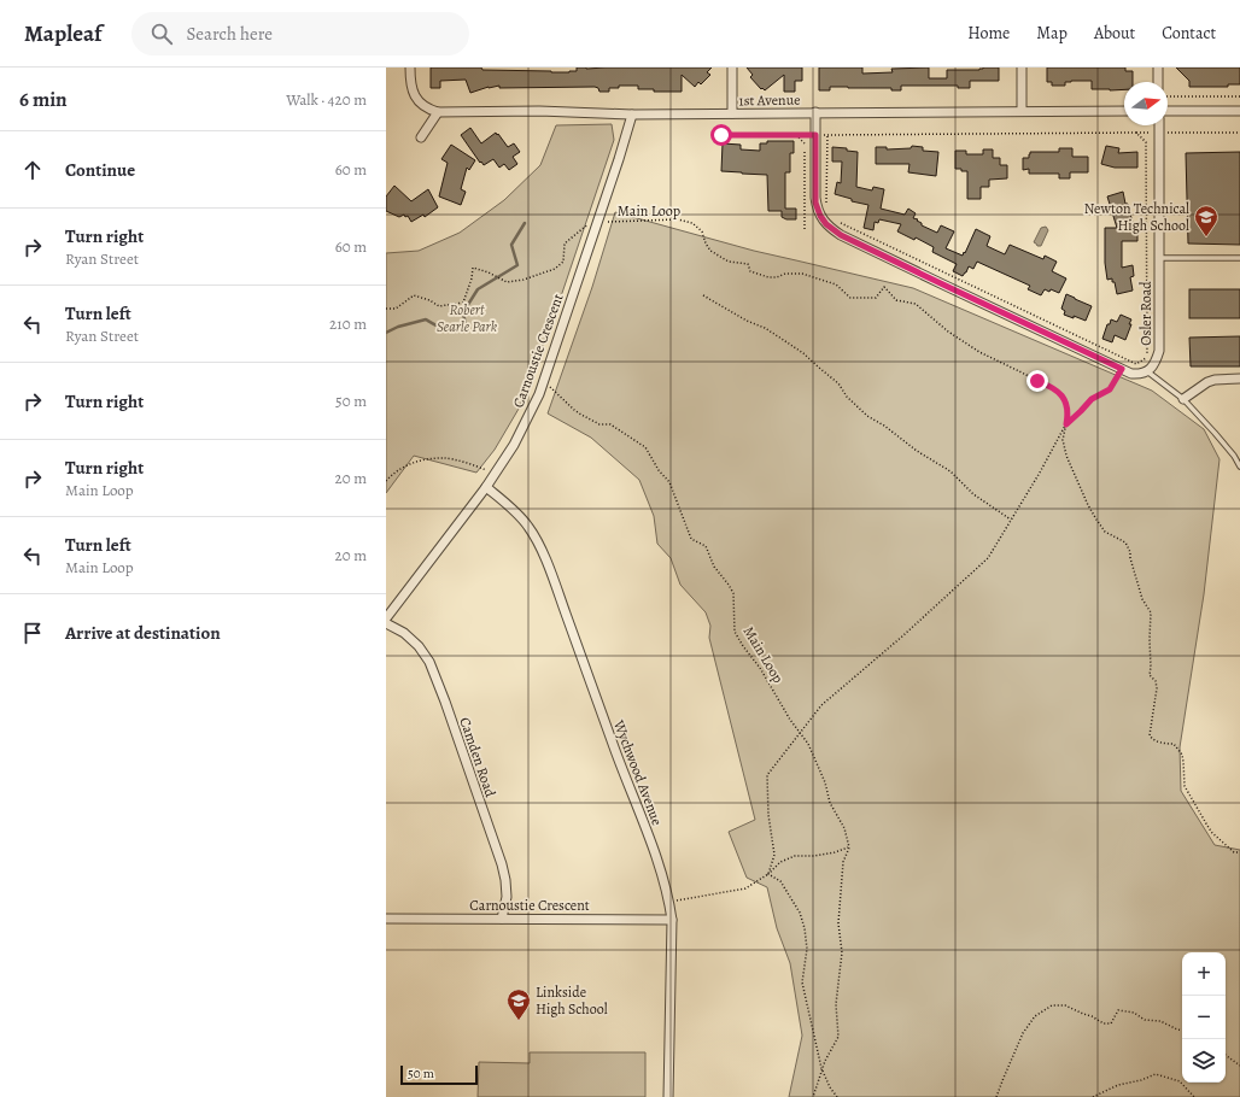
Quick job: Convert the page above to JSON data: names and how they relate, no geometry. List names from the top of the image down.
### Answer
{
  "streets": {
    "street": [
      "1st Avenue",
      "Osler Road",
      "Carnoustie Crescent",
      "Camden Road",
      "Wychwood Avenue"
    ],
    "path": ["Main Loop"]
  },
  "crossings": [
    ["1st Avenue", "Carnoustie Crescent"],
    ["Main Loop", "Carnoustie Crescent"],
    ["Carnoustie Crescent", "Camden Road"],
    ["Carnoustie Crescent", "Wychwood Avenue"]
  ],
  "parks": ["Robert Searle Park"],
  "places": {
    "school or university": ["Newton Technical High School", "Linkside High School"]
  },
  "scale_bar": "50 m",
  "north": "right",
  "page": {
    "header": "Mapleaf",
    "search": "Search here",
    "nav": [
      "Home",
      "Map",
      "About",
      "Contact"
    ],
    "heading": ["6 min", "Walk · 420 m"],
    "list": [
      ["Continue", "60 m"],
      ["Turn right", "Ryan Street", "60 m"],
      ["Turn left", "Ryan Street", "210 m"],
      ["Turn right", "50 m"],
      ["Turn right", "Main Loop", "20 m"],
      ["Turn left", "Main Loop", "20 m"],
      "Arrive at destination"
    ],
    "map_buttons": ["+", "−"],
    "scale": "50 m"
  }
}
